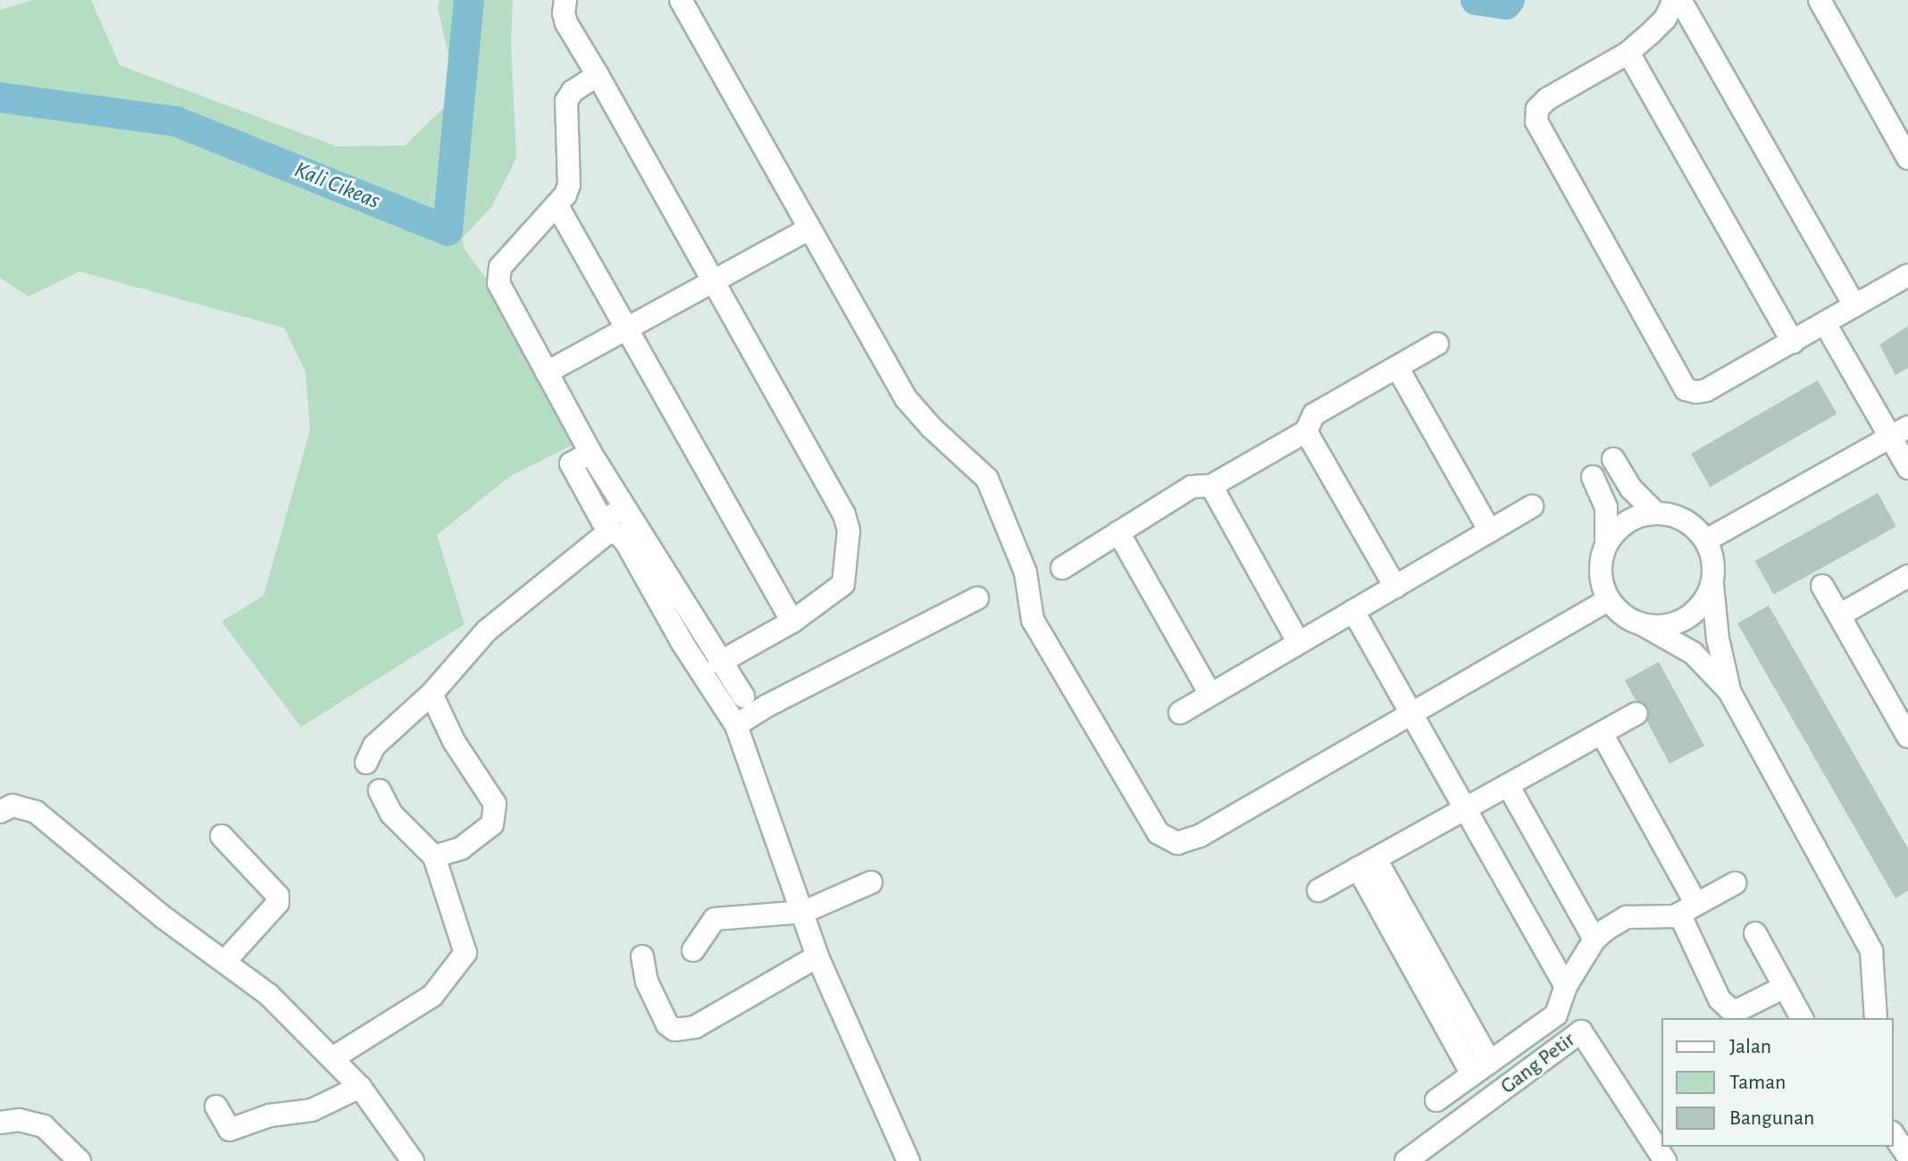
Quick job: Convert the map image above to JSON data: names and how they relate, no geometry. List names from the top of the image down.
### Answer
{
  "streets": {
    "street": ["Gang Petir"]
  },
  "water": ["Kali Cikeas"],
  "legend": ["Jalan", "Taman", "Bangunan"]
}
